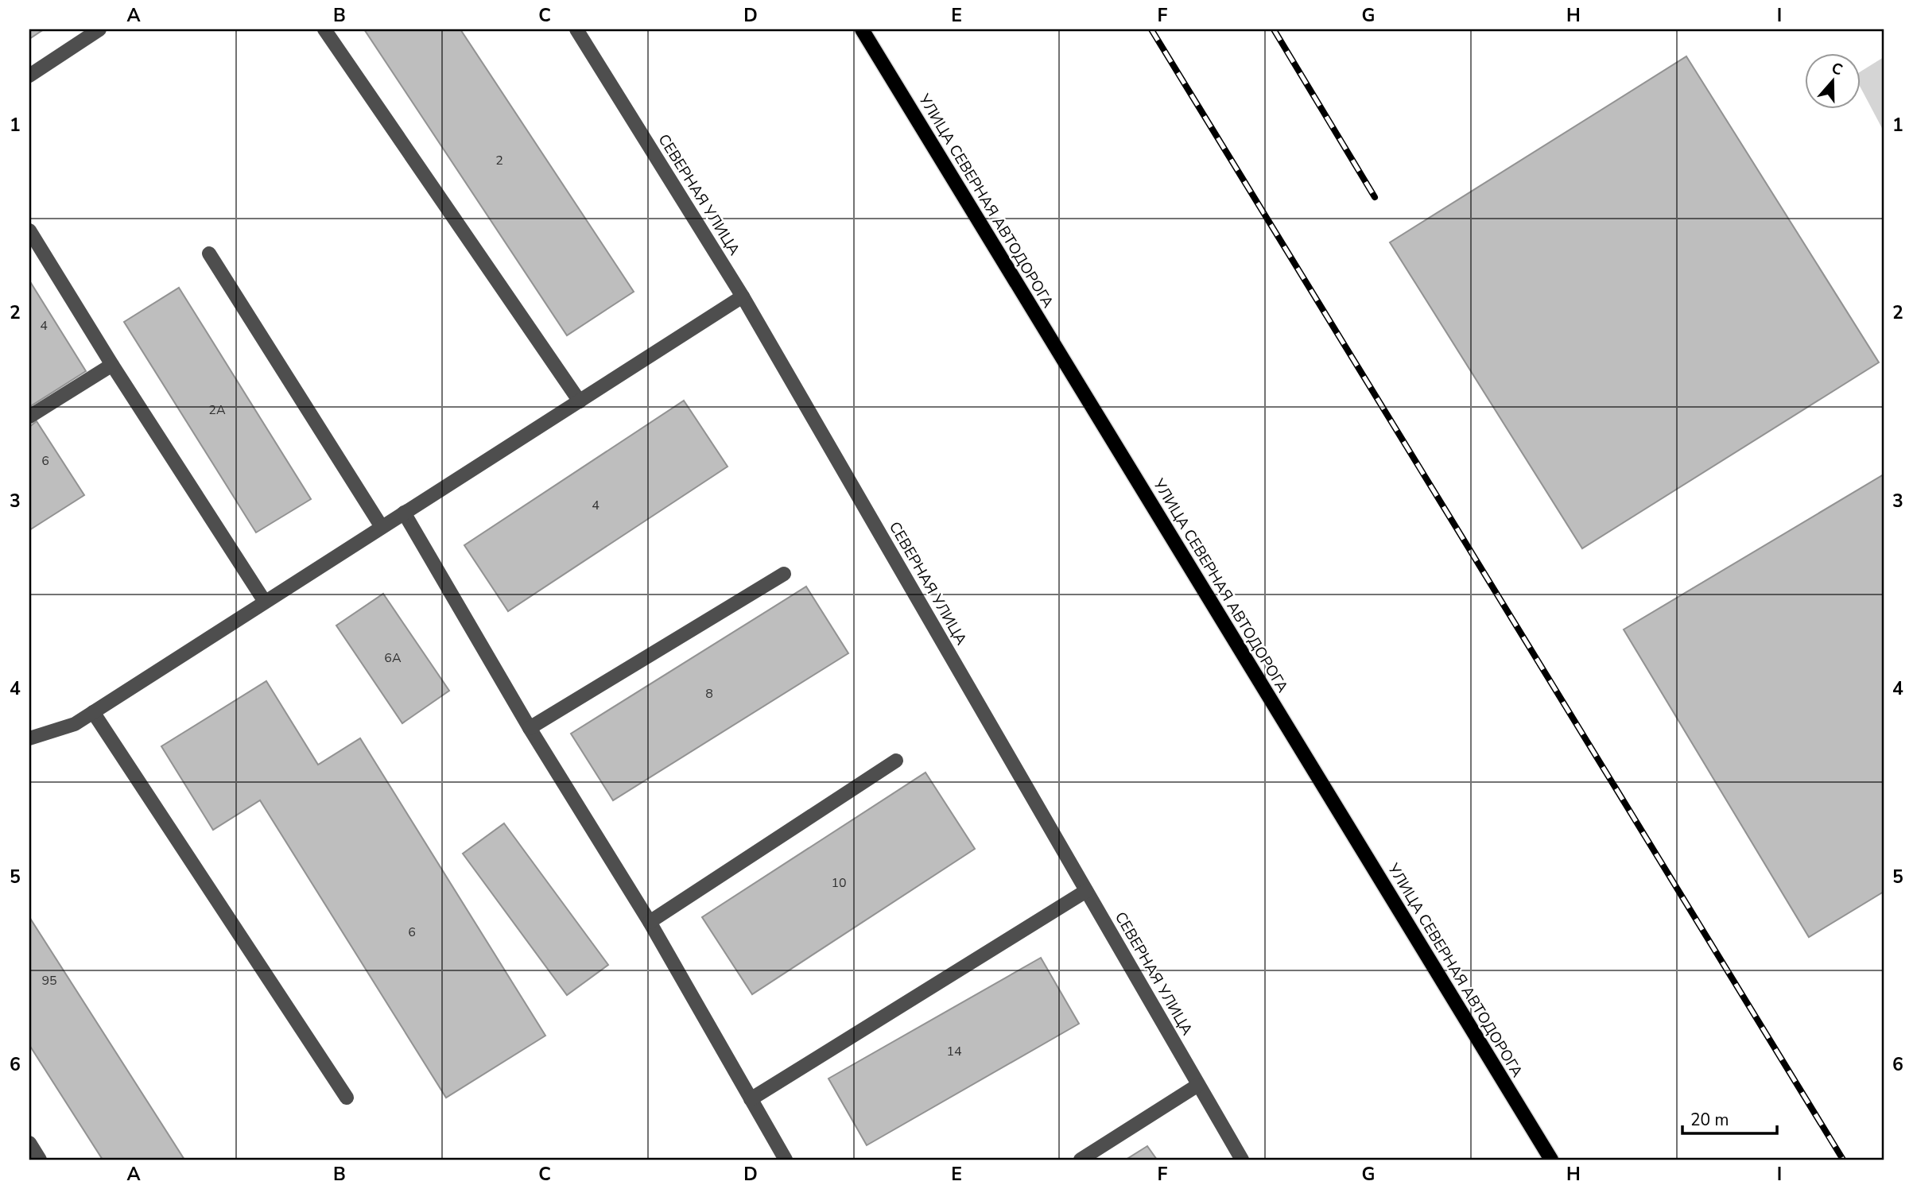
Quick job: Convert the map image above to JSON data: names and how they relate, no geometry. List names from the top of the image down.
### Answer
{
  "streets": {
    "main road": ["УЛИЦА СЕВЕРНАЯ АВТОДОРОГА"],
    "street": ["СЕВЕРНАЯ УЛИЦА"]
  },
  "house_numbers": [
    "2",
    "4",
    "2А",
    "6",
    "4",
    "6А",
    "8",
    "10",
    "6",
    "95",
    "14"
  ],
  "scale_bar": "20 m",
  "north": "top",
  "grid": {
    "columns": [
      "A",
      "B",
      "C",
      "D",
      "E",
      "F",
      "G",
      "H",
      "I"
    ],
    "rows": [
      "1",
      "2",
      "3",
      "4",
      "5",
      "6"
    ]
  }
}
